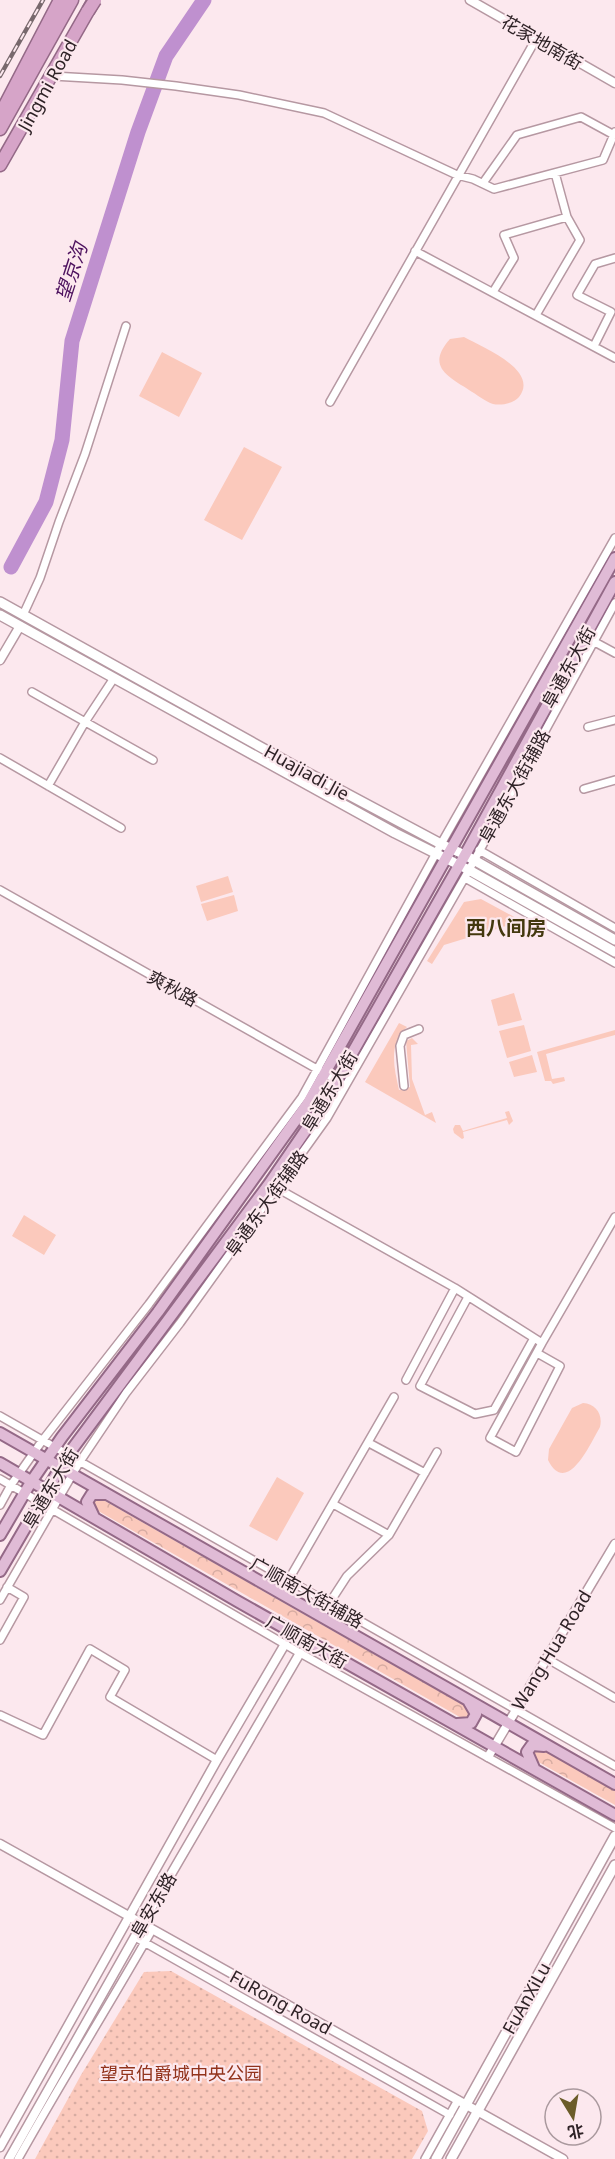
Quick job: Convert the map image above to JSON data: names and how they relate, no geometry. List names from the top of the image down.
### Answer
{
  "streets": {
    "main road": [
      "Jingmi Road",
      "阜通东大街",
      "Huajiadi Jie",
      "广顺南大街",
      "FuAnXiLu"
    ],
    "street": [
      "花家地南街",
      "阜通东大街辅路",
      "爽秋路",
      "广顺南大街辅路",
      "Wang Hua Road",
      "阜安东路",
      "FuRong Road"
    ]
  },
  "crossings": [
    ["阜通东大街", "Huajiadi Jie"],
    ["阜通东大街", "阜通东大街辅路"],
    ["阜通东大街", "爽秋路"],
    ["阜通东大街", "广顺南大街辅路"],
    ["阜通东大街", "广顺南大街"],
    ["Huajiadi Jie", "阜通东大街辅路"],
    ["阜通东大街辅路", "爽秋路"],
    ["阜通东大街辅路", "广顺南大街辅路"],
    ["阜通东大街辅路", "广顺南大街"],
    ["广顺南大街辅路", "Wang Hua Road"],
    ["广顺南大街", "Wang Hua Road"],
    ["阜安东路", "FuRong Road"],
    ["FuAnXiLu", "FuRong Road"]
  ],
  "districts": ["西八间房"],
  "water": ["望京沟"],
  "parks": ["望京伯爵城中央公园"],
  "north": "bottom"
}
